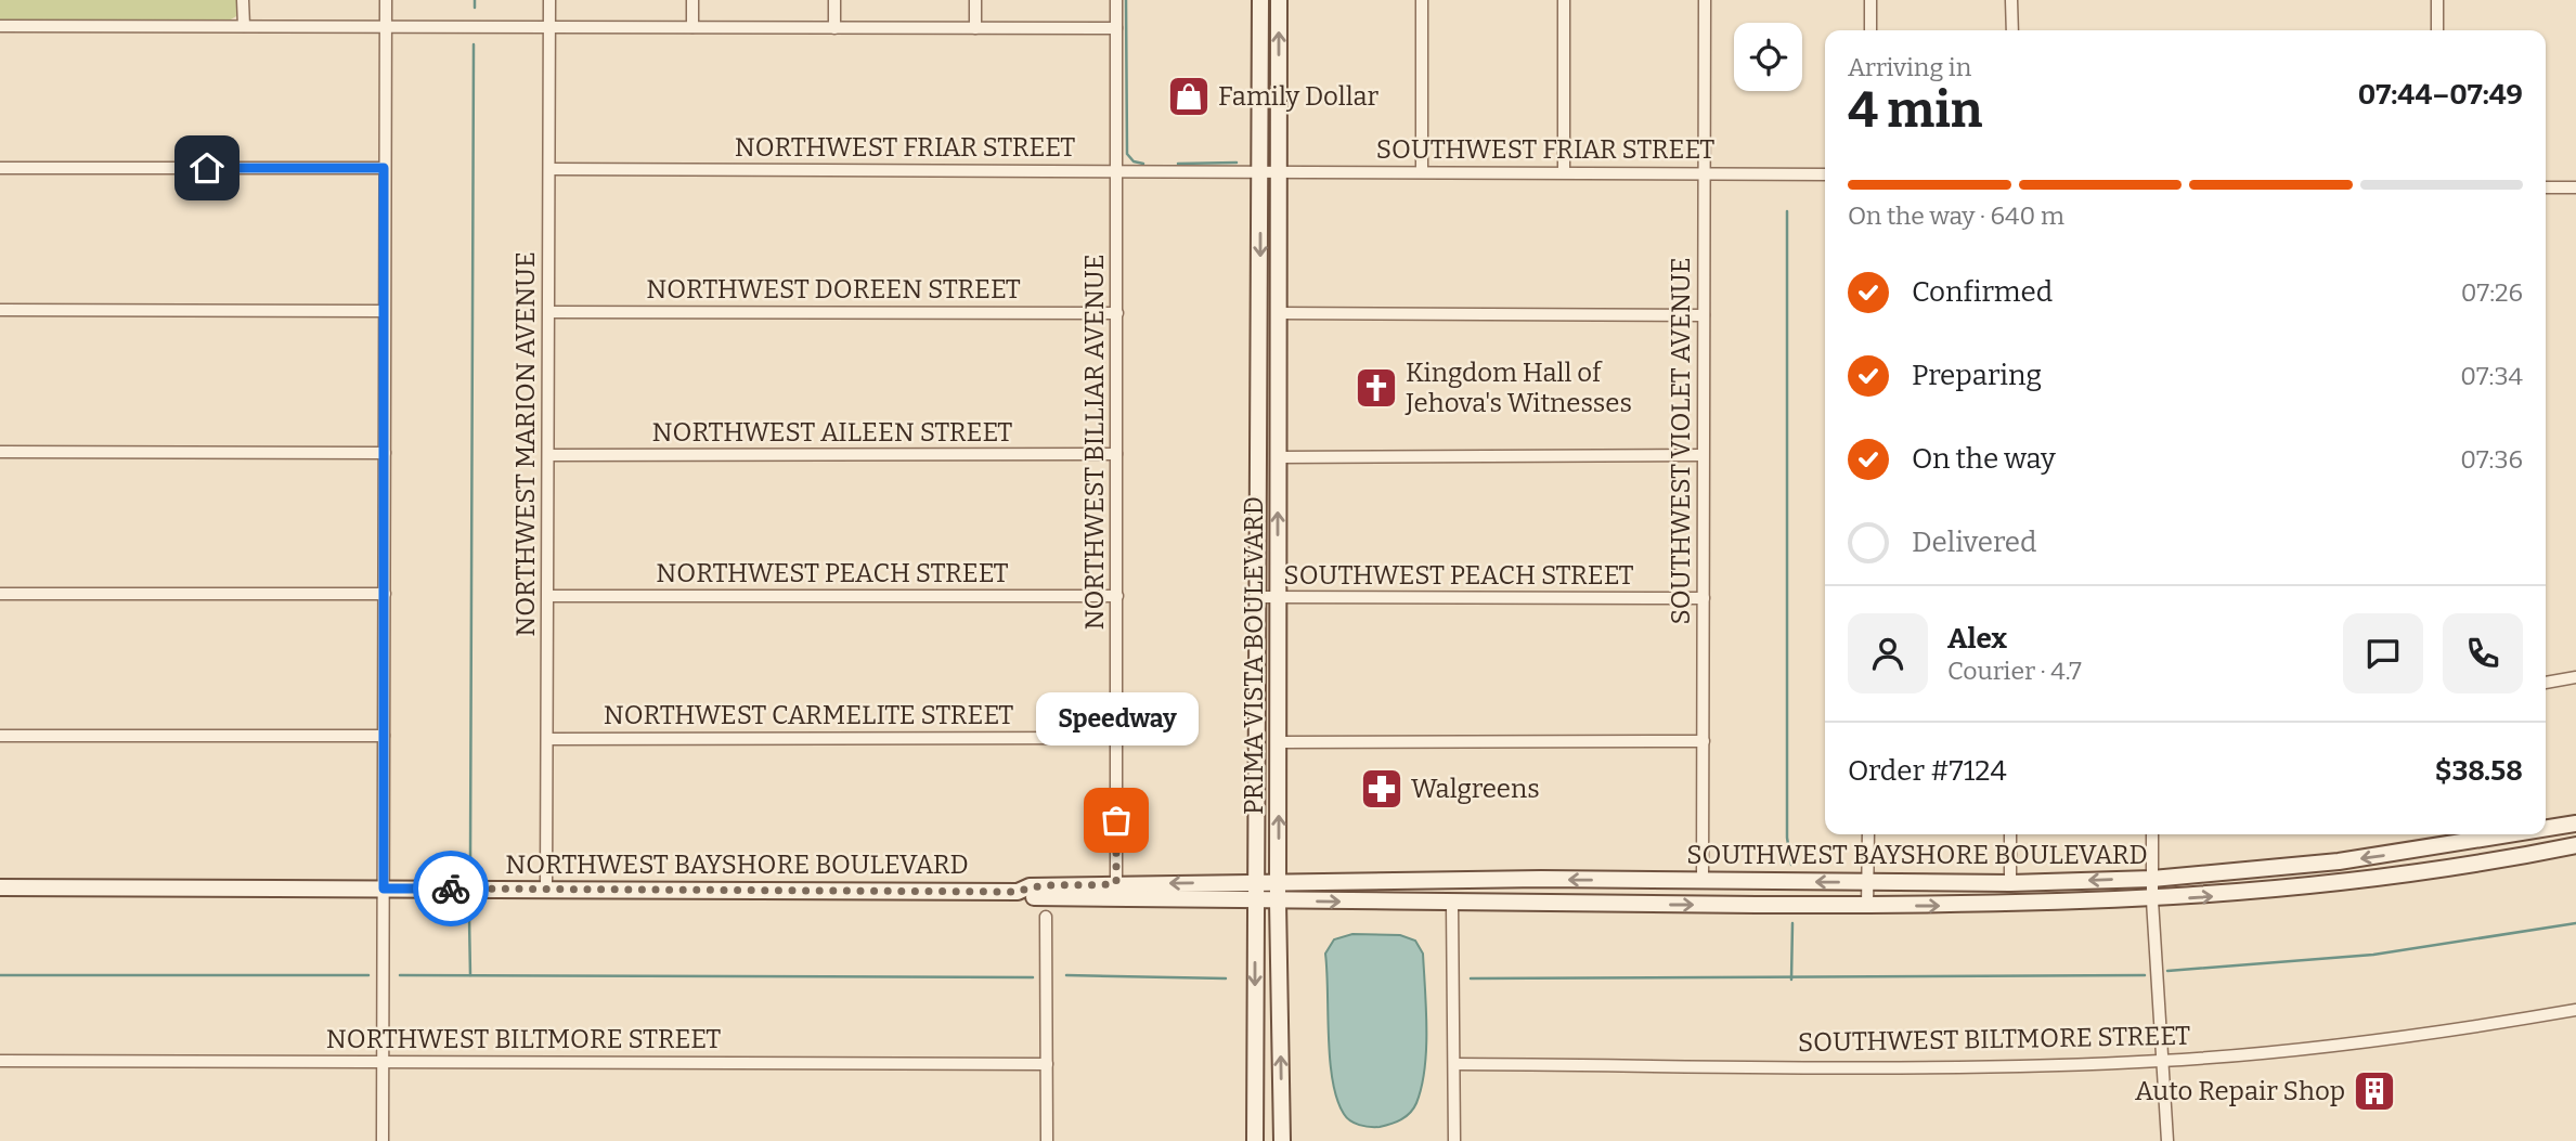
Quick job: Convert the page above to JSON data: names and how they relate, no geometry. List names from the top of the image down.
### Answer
{
  "streets": {
    "main road": ["PRIMA VISTA BOULEVARD", "SOUTHWEST BAYSHORE BOULEVARD", "NORTHWEST BAYSHORE BOULEVARD"],
    "street": [
      "NORTHWEST FRIAR STREET",
      "SOUTHWEST FRIAR STREET",
      "NORTHWEST DOREEN STREET",
      "NORTHWEST AILEEN STREET",
      "SOUTHWEST VIOLET AVENUE",
      "NORTHWEST BILLIAR AVENUE",
      "NORTHWEST MARION AVENUE",
      "NORTHWEST PEACH STREET",
      "SOUTHWEST PEACH STREET",
      "NORTHWEST CARMELITE STREET",
      "NORTHWEST BILTMORE STREET",
      "SOUTHWEST BILTMORE STREET"
    ]
  },
  "crossings": [
    ["NORTHWEST FRIAR STREET", "SOUTHWEST FRIAR STREET"],
    ["NORTHWEST FRIAR STREET", "NORTHWEST BILLIAR AVENUE"],
    ["NORTHWEST FRIAR STREET", "NORTHWEST MARION AVENUE"],
    ["NORTHWEST FRIAR STREET", "PRIMA VISTA BOULEVARD"],
    ["SOUTHWEST FRIAR STREET", "SOUTHWEST VIOLET AVENUE"],
    ["SOUTHWEST FRIAR STREET", "PRIMA VISTA BOULEVARD"],
    ["NORTHWEST DOREEN STREET", "NORTHWEST BILLIAR AVENUE"],
    ["NORTHWEST DOREEN STREET", "NORTHWEST MARION AVENUE"],
    ["NORTHWEST AILEEN STREET", "NORTHWEST BILLIAR AVENUE"],
    ["NORTHWEST AILEEN STREET", "NORTHWEST MARION AVENUE"],
    ["SOUTHWEST VIOLET AVENUE", "SOUTHWEST PEACH STREET"],
    ["SOUTHWEST VIOLET AVENUE", "SOUTHWEST BAYSHORE BOULEVARD"],
    ["NORTHWEST BILLIAR AVENUE", "NORTHWEST PEACH STREET"],
    ["NORTHWEST BILLIAR AVENUE", "NORTHWEST CARMELITE STREET"],
    ["NORTHWEST BILLIAR AVENUE", "NORTHWEST BAYSHORE BOULEVARD"],
    ["NORTHWEST MARION AVENUE", "NORTHWEST PEACH STREET"],
    ["NORTHWEST MARION AVENUE", "NORTHWEST CARMELITE STREET"],
    ["NORTHWEST MARION AVENUE", "NORTHWEST BAYSHORE BOULEVARD"],
    ["SOUTHWEST PEACH STREET", "PRIMA VISTA BOULEVARD"],
    ["PRIMA VISTA BOULEVARD", "SOUTHWEST BAYSHORE BOULEVARD"],
    ["PRIMA VISTA BOULEVARD", "NORTHWEST BAYSHORE BOULEVARD"],
    ["SOUTHWEST BAYSHORE BOULEVARD", "NORTHWEST BAYSHORE BOULEVARD"]
  ],
  "places": {
    "shop": ["Family Dollar"],
    "church": ["Kingdom Hall of Jehova's Witnesses"],
    "pharmacy": ["Walgreens"],
    "other": ["Speedway"],
    "building": ["Auto Repair Shop"]
  },
  "page": {
    "heading": ["4 min", "Arriving in", "07:44–07:49"],
    "panel": [
      "Alex",
      "Courier · 4.7",
      "Order #7124",
      "$38.58"
    ],
    "bar": "On the way · 640 m",
    "list": [
      ["Confirmed", "07:26"],
      ["Preparing", "07:34"],
      ["On the way", "07:36"],
      "Delivered"
    ],
    "bubble": "Speedway"
  }
}
